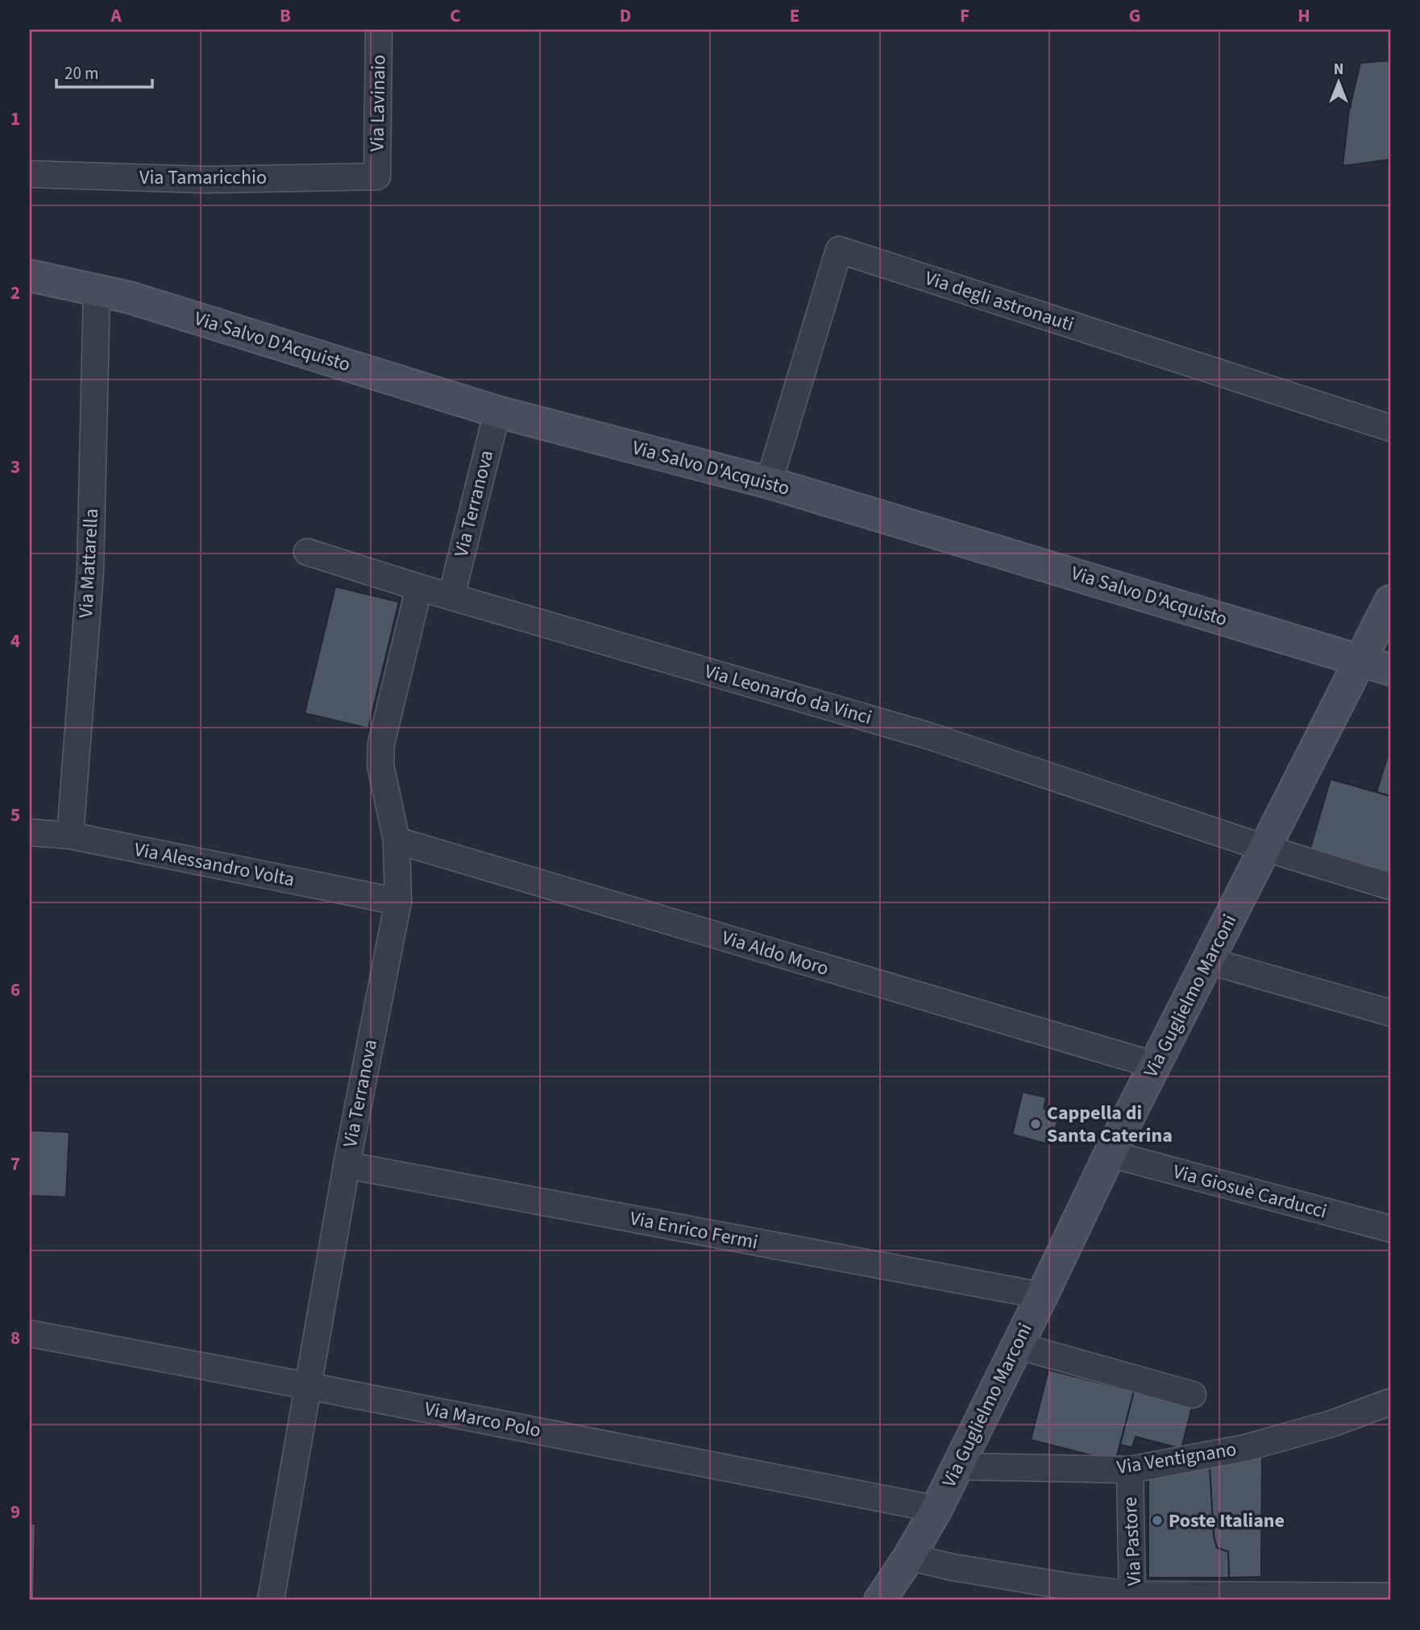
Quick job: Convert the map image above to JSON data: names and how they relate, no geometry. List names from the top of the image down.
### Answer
{
  "streets": {
    "main road": ["Via Salvo D'Acquisto", "Via Guglielmo Marconi"],
    "street": [
      "Via Lavinaio",
      "Via Tamaricchio",
      "Via degli astronauti",
      "Via Terranova",
      "Via Mattarella",
      "Via Leonardo da Vinci",
      "Via Alessandro Volta",
      "Via Aldo Moro",
      "Via Giosuè Carducci",
      "Via Enrico Fermi",
      "Via Marco Polo",
      "Via Ventignano",
      "Via Pastore"
    ]
  },
  "crossings": [
    ["Via Lavinaio", "Via Tamaricchio"],
    ["Via degli astronauti", "Via Salvo D'Acquisto"],
    ["Via Salvo D'Acquisto", "Via Terranova"],
    ["Via Salvo D'Acquisto", "Via Mattarella"],
    ["Via Salvo D'Acquisto", "Via Guglielmo Marconi"],
    ["Via Terranova", "Via Leonardo da Vinci"],
    ["Via Terranova", "Via Alessandro Volta"],
    ["Via Terranova", "Via Aldo Moro"],
    ["Via Terranova", "Via Enrico Fermi"],
    ["Via Terranova", "Via Marco Polo"],
    ["Via Mattarella", "Via Alessandro Volta"],
    ["Via Leonardo da Vinci", "Via Guglielmo Marconi"],
    ["Via Aldo Moro", "Via Guglielmo Marconi"],
    ["Via Guglielmo Marconi", "Via Giosuè Carducci"],
    ["Via Guglielmo Marconi", "Via Enrico Fermi"],
    ["Via Guglielmo Marconi", "Via Marco Polo"],
    ["Via Guglielmo Marconi", "Via Ventignano"],
    ["Via Ventignano", "Via Pastore"]
  ],
  "places": ["Cappella di Santa Caterina", "Poste Italiane"],
  "scale_bar": "20 m",
  "north": "top",
  "grid": {
    "columns": [
      "A",
      "B",
      "C",
      "D",
      "E",
      "F",
      "G",
      "H"
    ],
    "rows": [
      "1",
      "2",
      "3",
      "4",
      "5",
      "6",
      "7",
      "8",
      "9"
    ]
  }
}
